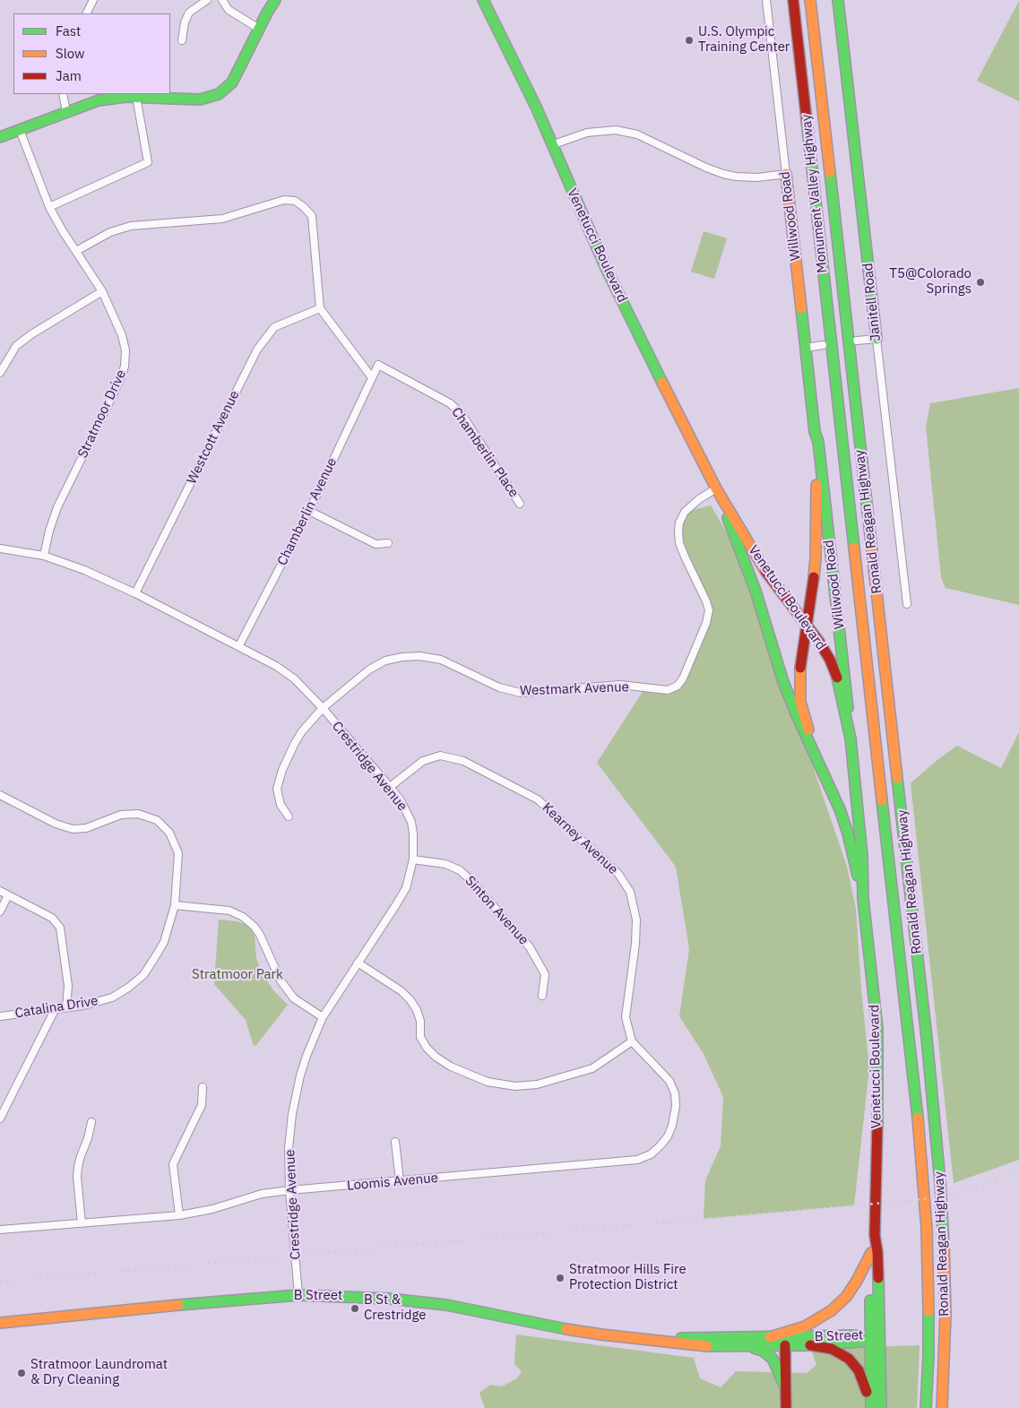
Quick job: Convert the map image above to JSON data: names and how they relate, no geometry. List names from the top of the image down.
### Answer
{
  "streets": {
    "main road": [
      "Monument Valley Highway",
      "Willwood Road",
      "Venetucci Boulevard",
      "Janitell Road",
      "Ronald Reagan Highway",
      "B Street"
    ],
    "street": [
      "Stratmoor Drive",
      "Westcott Avenue",
      "Chamberlin Place",
      "Chamberlin Avenue",
      "Westmark Avenue",
      "Crestridge Avenue",
      "Kearney Avenue",
      "Sinton Avenue",
      "Catalina Drive",
      "Loomis Avenue"
    ]
  },
  "crossings": [
    ["Monument Valley Highway", "Ronald Reagan Highway"],
    ["Willwood Road", "Venetucci Boulevard"],
    ["Venetucci Boulevard", "Westmark Avenue"],
    ["Venetucci Boulevard", "B Street"],
    ["Stratmoor Drive", "Crestridge Avenue"],
    ["Westcott Avenue", "Crestridge Avenue"],
    ["Chamberlin Place", "Chamberlin Avenue"],
    ["Chamberlin Avenue", "Crestridge Avenue"],
    ["Westmark Avenue", "Crestridge Avenue"],
    ["Crestridge Avenue", "Kearney Avenue"],
    ["Crestridge Avenue", "Sinton Avenue"],
    ["Crestridge Avenue", "Loomis Avenue"],
    ["Crestridge Avenue", "B Street"],
    ["Kearney Avenue", "Loomis Avenue"]
  ],
  "parks": ["Stratmoor Park"],
  "places": [
    "U.S. Olympic Training Center",
    "T5@Colorado Springs",
    "Stratmoor Hills Fire Protection District",
    "B St & Crestridge",
    "Stratmoor Laundromat & Dry Cleaning"
  ],
  "legend": ["Fast", "Slow", "Jam"]
}
